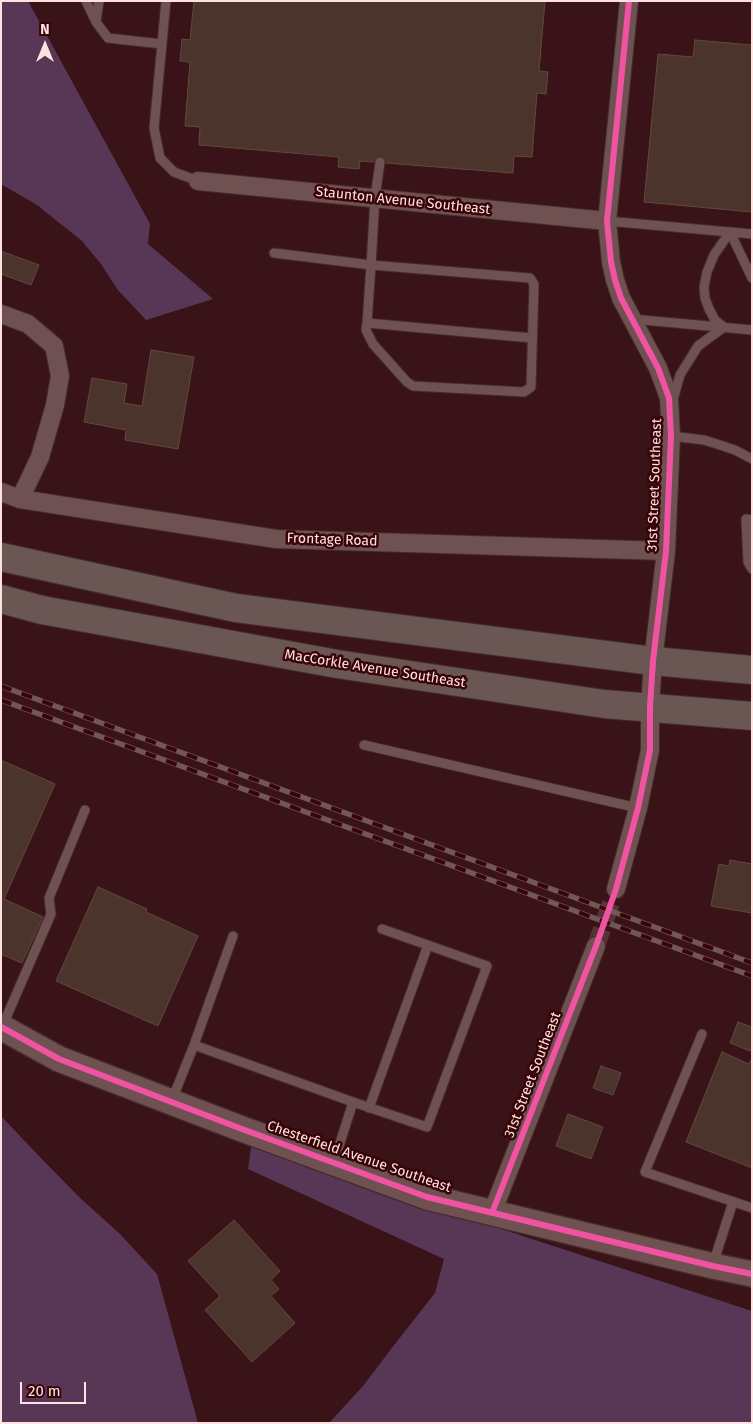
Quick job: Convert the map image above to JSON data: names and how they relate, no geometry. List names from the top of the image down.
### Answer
{
  "streets": {
    "main road": ["MacCorkle Avenue Southeast"],
    "street": [
      "Staunton Avenue Southeast",
      "31st Street Southeast",
      "Frontage Road",
      "Chesterfield Avenue Southeast"
    ]
  },
  "crossings": [
    ["Staunton Avenue Southeast", "31st Street Southeast"],
    ["31st Street Southeast", "Frontage Road"],
    ["31st Street Southeast", "MacCorkle Avenue Southeast"],
    ["31st Street Southeast", "Chesterfield Avenue Southeast"]
  ],
  "scale_bar": "20 m",
  "north": "top"
}
